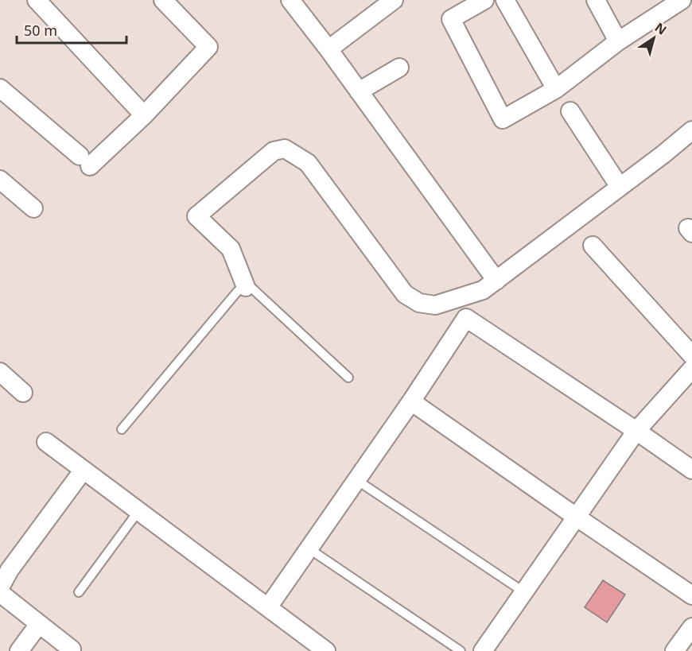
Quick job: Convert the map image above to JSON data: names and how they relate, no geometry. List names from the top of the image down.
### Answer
{
  "scale_bar": "50 m",
  "north": "top right"
}
